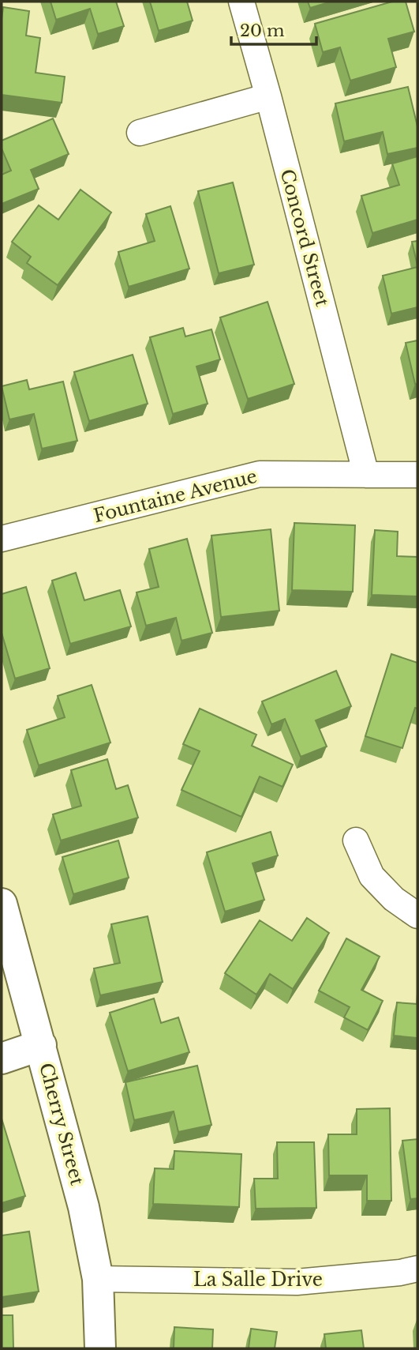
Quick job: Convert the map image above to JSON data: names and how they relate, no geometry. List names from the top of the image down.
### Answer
{
  "streets": {
    "street": [
      "Concord Street",
      "Fountaine Avenue",
      "Cherry Street",
      "La Salle Drive"
    ]
  },
  "crossings": [
    ["Concord Street", "Fountaine Avenue"],
    ["Cherry Street", "La Salle Drive"]
  ],
  "scale_bar": "20 m"
}
